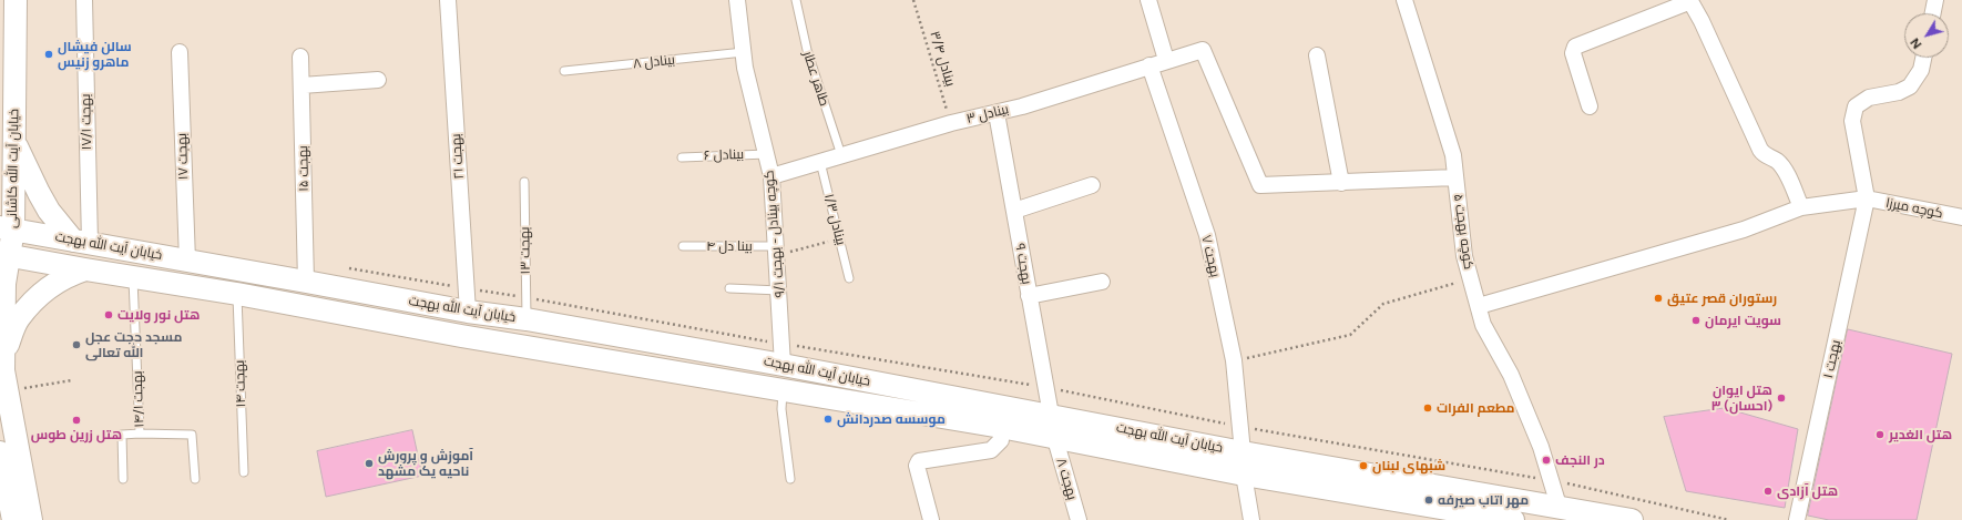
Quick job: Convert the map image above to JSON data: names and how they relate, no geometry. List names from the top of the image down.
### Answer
{
  "streets": {
    "main road": ["خیابان آیت الله کاشانی", "خیابان آیت الله بهجت"],
    "street": [
      "بینادل ۳",
      "بهجت ۱۷/۱",
      "بهجت ۱۷",
      "بهجت ۲۱",
      "بهجت ۱۵",
      "کوچه میرزا",
      "کوچه بهجت ۵",
      "کوچه بینادل - بهجت ۹/۱",
      "بهجت ۷",
      "بهجت ۹",
      "بهجت ۱",
      "بهجت ۸"
    ],
    "lane": [
      "بینادل ۸",
      "طاهر عطار",
      "بینادل ۶",
      "بینادل ۱/۳",
      "بینا دل ۴",
      "بهجت ۱۳",
      "بهجت ۱۴",
      "بهجت ۱۴/۱"
    ],
    "path": ["بینادل ۳/۴"]
  },
  "crossings": [
    ["بینادل ۳/۴", "بینادل ۳"],
    ["بینادل ۸", "کوچه بینادل - بهجت ۹/۱"],
    ["طاهر عطار", "بینادل ۳"],
    ["بینادل ۳", "بینادل ۱/۳"],
    ["بینادل ۳", "کوچه بینادل - بهجت ۹/۱"],
    ["بینادل ۳", "بهجت ۷"],
    ["بینادل ۳", "بهجت ۹"],
    ["بهجت ۱۷/۱", "خیابان آیت الله بهجت"],
    ["بینادل ۶", "کوچه بینادل - بهجت ۹/۱"],
    ["بهجت ۱۷", "خیابان آیت الله بهجت"],
    ["بهجت ۲۱", "خیابان آیت الله بهجت"],
    ["خیابان آیت الله کاشانی", "خیابان آیت الله بهجت"],
    ["بهجت ۱۵", "خیابان آیت الله بهجت"],
    ["کوچه میرزا", "کوچه بهجت ۵"],
    ["کوچه میرزا", "بهجت ۱"],
    ["کوچه بهجت ۵", "خیابان آیت الله بهجت"],
    ["کوچه بینادل - بهجت ۹/۱", "خیابان آیت الله بهجت"],
    ["کوچه بینادل - بهجت ۹/۱", "بینا دل ۴"],
    ["خیابان آیت الله بهجت", "بهجت ۱۳"],
    ["خیابان آیت الله بهجت", "بهجت ۷"],
    ["خیابان آیت الله بهجت", "بهجت ۹"],
    ["خیابان آیت الله بهجت", "بهجت ۱۴"],
    ["خیابان آیت الله بهجت", "بهجت ۱۴/۱"],
    ["خیابان آیت الله بهجت", "بهجت ۸"]
  ],
  "places": [
    "سالن فیشال ماهرو زنیس",
    "رستوران قصر عتیق",
    "هتل نور ولایت",
    "سویت ایرمان",
    "مسجد حجت عجل الله تعالی",
    "هتل ایوان ۳ (احسان)",
    "مطعم الفرات",
    "موسسه صدردانش",
    "هتل زرین طوس",
    "هتل الغدیر",
    "در النجف",
    "آموزش و پرورش ناحیه یک مشهد",
    "شبهای لبنان",
    "هتل آزادی",
    "مهر اتاب صيرفه"
  ],
  "north": "bottom left"
}
